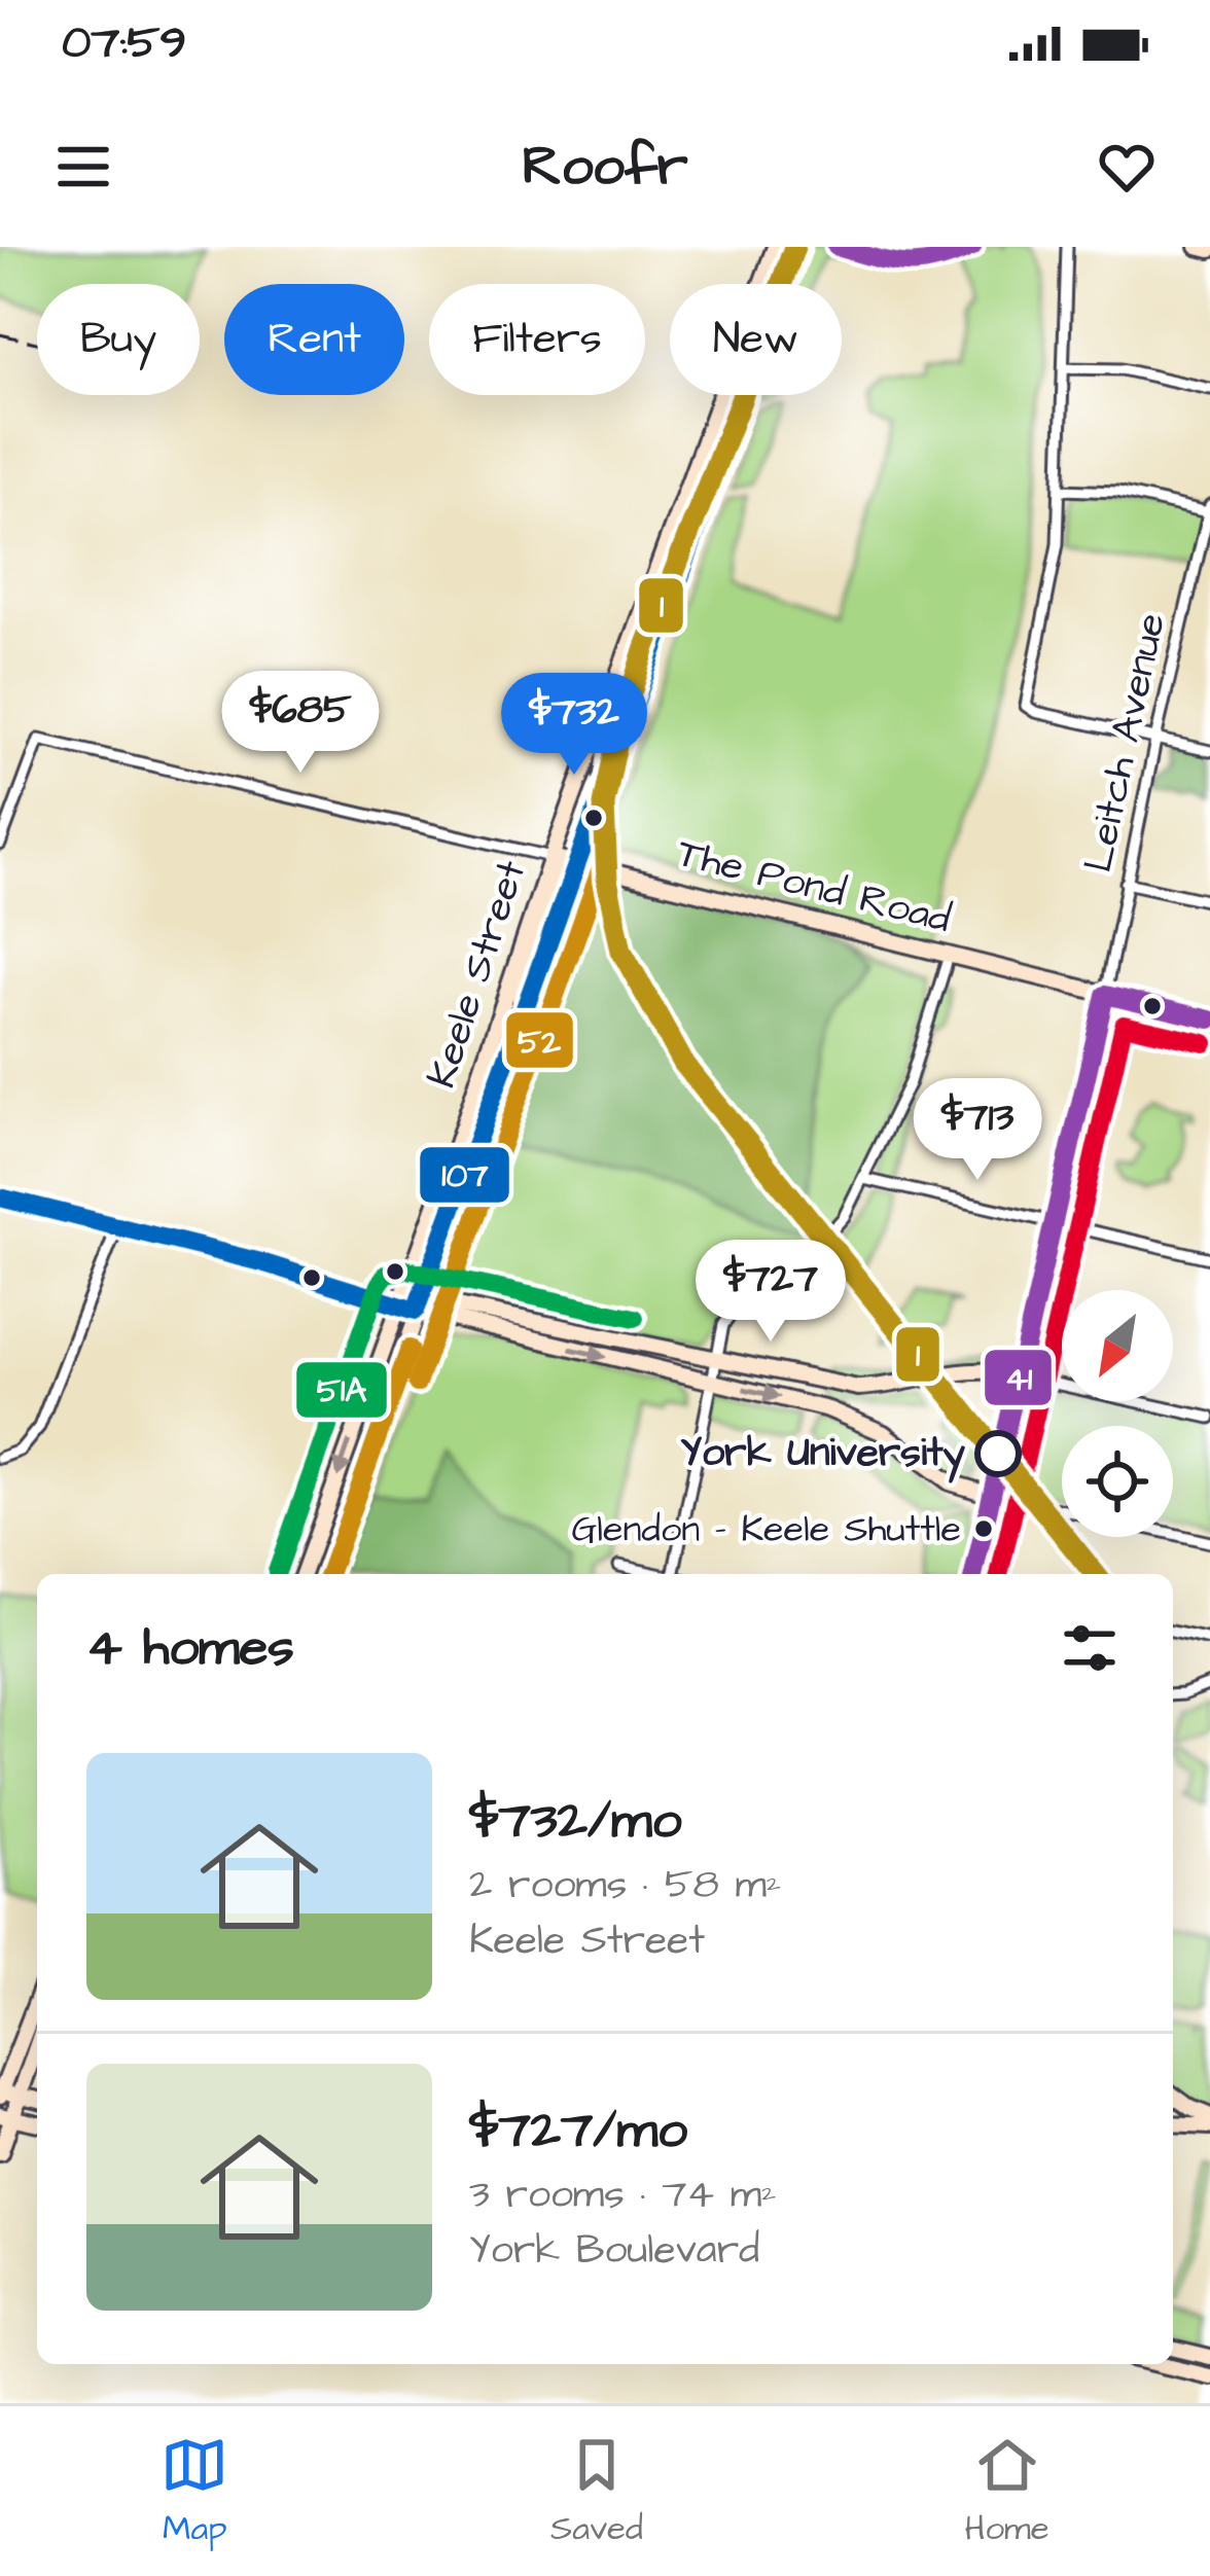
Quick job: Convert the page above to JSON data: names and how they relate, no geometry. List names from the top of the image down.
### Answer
{
  "streets": {
    "main road": ["The Pond Road", "Keele Street"],
    "street": ["Leitch Avenue"]
  },
  "crossings": [
    ["Leitch Avenue", "The Pond Road"],
    ["The Pond Road", "Keele Street"]
  ],
  "places": ["York University", "Glendon - Keele Shuttle"],
  "lines": [
    "transit line 1",
    "transit line 107",
    "transit line 41",
    "transit line 52",
    "transit line 51A"
  ],
  "north": "bottom left",
  "page": {
    "status": "07:59",
    "header": "Roofr",
    "chip": [
      "Buy",
      "Rent",
      "Filters",
      "New"
    ],
    "price": [
      "$685",
      "$732",
      "$713",
      "$727"
    ],
    "heading": "4 homes",
    "list": [
      {
        "name": "$732/mo",
        "note": "2 rooms · 58 m² · Keele Street"
      },
      {
        "name": "$727/mo",
        "note": "3 rooms · 74 m² · York Boulevard"
      }
    ],
    "tabs": ["Map", "Saved", "Home"]
  }
}
